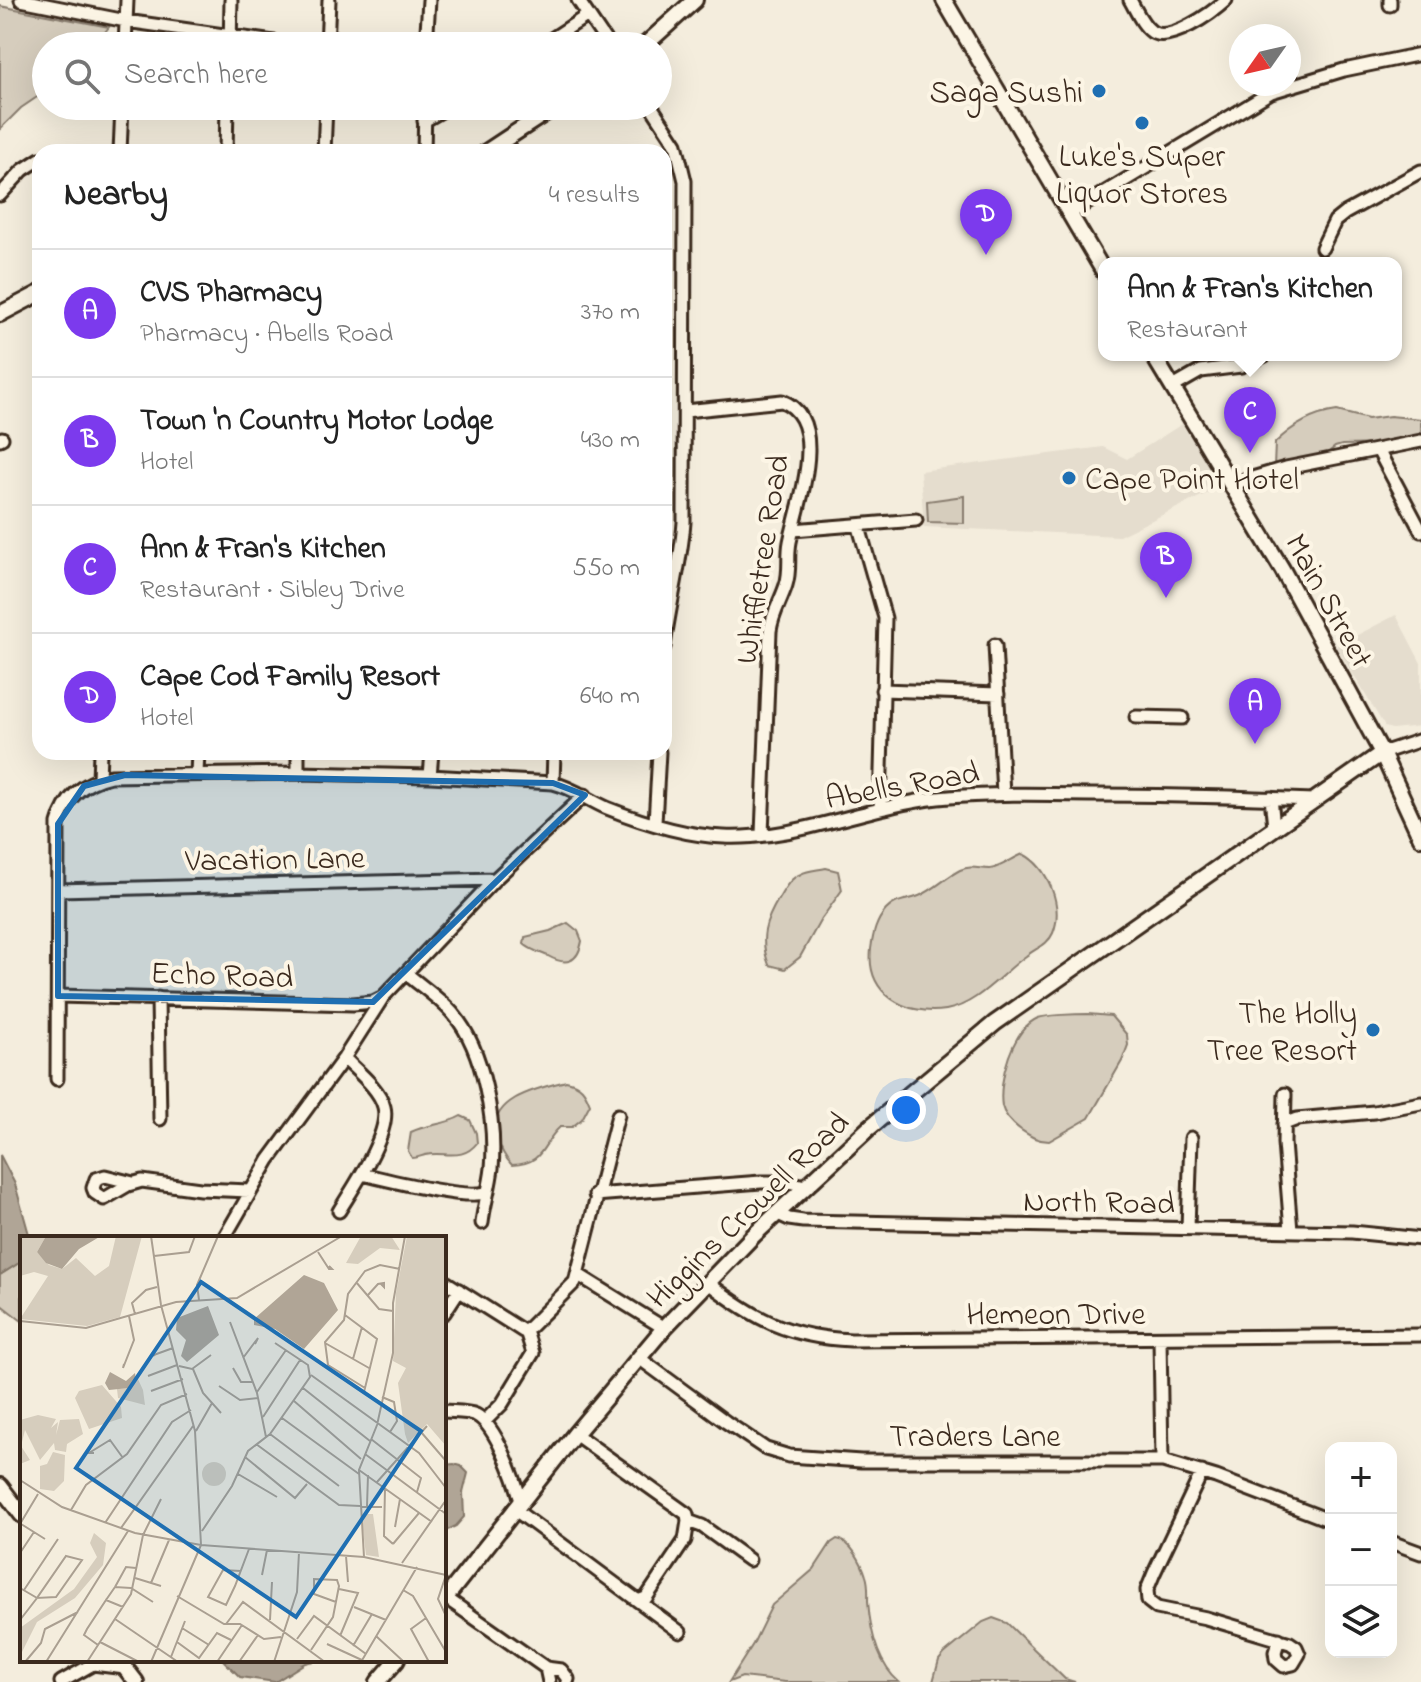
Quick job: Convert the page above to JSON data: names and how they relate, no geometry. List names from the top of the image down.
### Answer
{
  "streets": {
    "main road": ["Main Street", "Higgins Crowell Road"],
    "street": [
      "Whiffletree Road",
      "Abells Road",
      "Vacation Lane",
      "Echo Road",
      "North Road",
      "Hemeon Drive",
      "Traders Lane"
    ]
  },
  "crossings": [
    ["Whiffletree Road", "Abells Road"],
    ["Main Street", "Higgins Crowell Road"],
    ["Abells Road", "Higgins Crowell Road"],
    ["North Road", "Higgins Crowell Road"],
    ["Higgins Crowell Road", "Hemeon Drive"],
    ["Higgins Crowell Road", "Traders Lane"]
  ],
  "places": [
    "Saga Sushi",
    "Luke's Super Liquor Stores",
    "Cape Point Hotel",
    "The Holly Tree Resort"
  ],
  "north": "bottom left",
  "page": {
    "search": "Search here",
    "heading": ["Nearby", "4 results"],
    "pins": [
      "D",
      "C",
      "B",
      "A"
    ],
    "list": [
      {
        "mark": "A",
        "name": "CVS Pharmacy",
        "note": "Pharmacy · Abells Road",
        "value": "370 m"
      },
      {
        "mark": "B",
        "name": "Town 'n Country Motor Lodge",
        "note": "Hotel",
        "value": "430 m"
      },
      {
        "mark": "C",
        "name": "Ann & Fran's Kitchen",
        "note": "Restaurant · Sibley Drive",
        "value": "550 m"
      },
      {
        "mark": "D",
        "name": "Cape Cod Family Resort",
        "note": "Hotel",
        "value": "640 m"
      }
    ],
    "popup": ["Ann & Fran's Kitchen", "Restaurant"],
    "map_buttons": ["+", "−"]
  }
}
